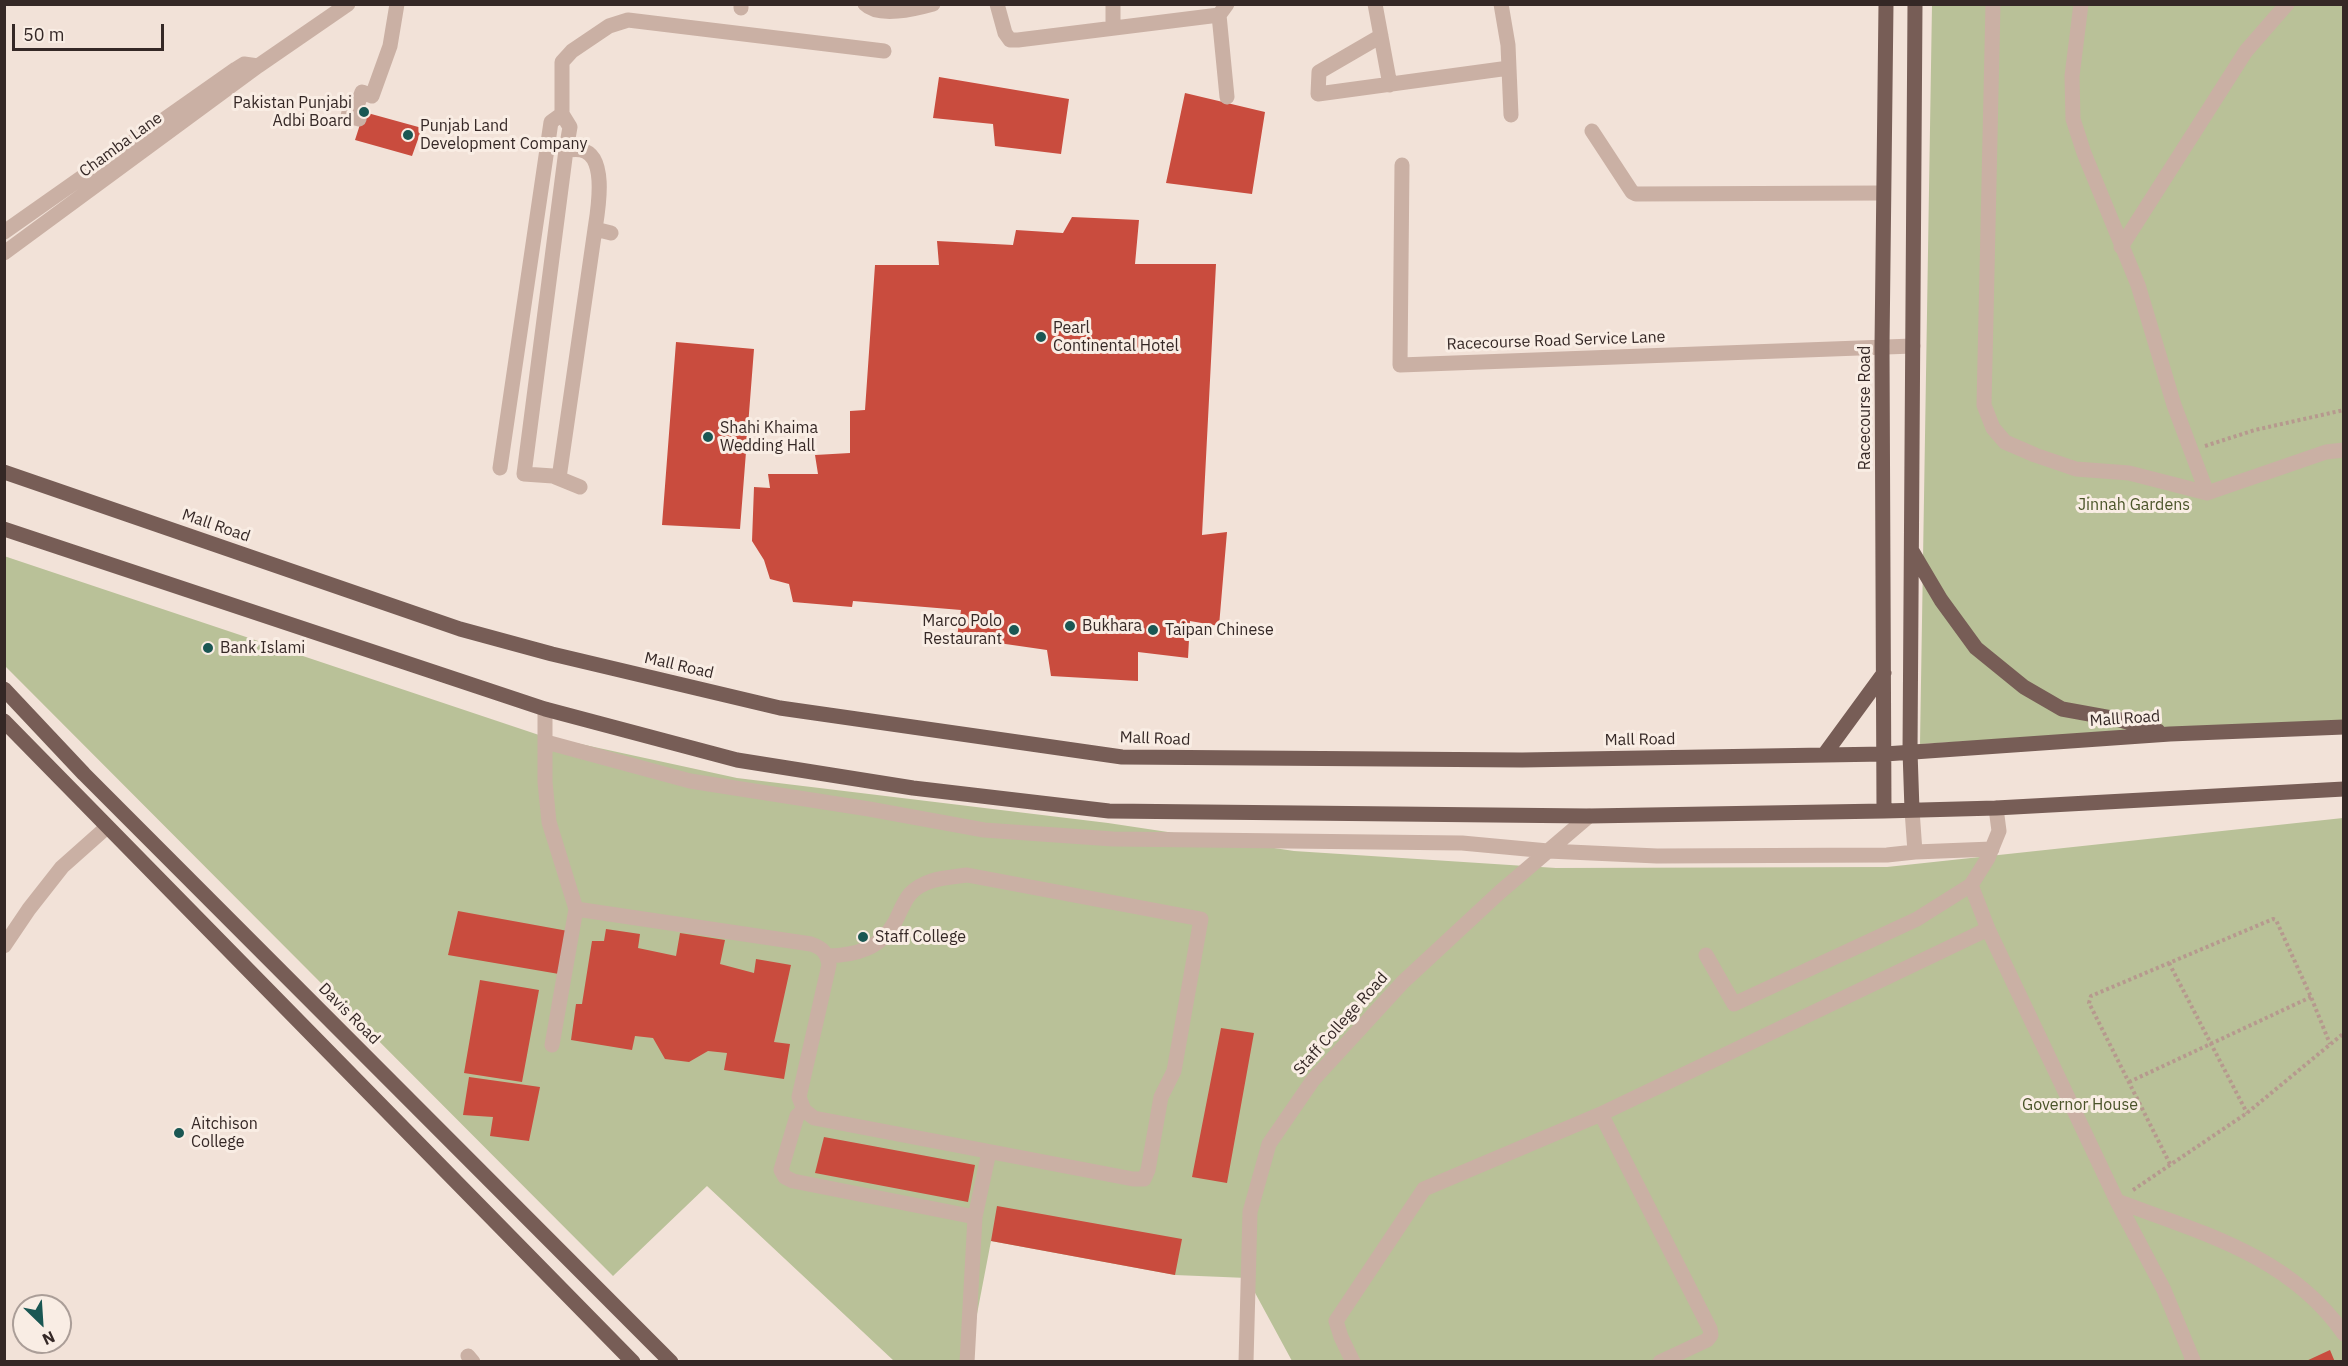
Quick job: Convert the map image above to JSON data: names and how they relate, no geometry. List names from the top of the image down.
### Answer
{
  "streets": {
    "main road": ["Racecourse Road", "Mall Road", "Davis Road"],
    "street": ["Chamba Lane", "Racecourse Road Service Lane", "Staff College Road"]
  },
  "crossings": [
    ["Racecourse Road Service Lane", "Racecourse Road"],
    ["Racecourse Road", "Mall Road"]
  ],
  "parks": ["Jinnah Gardens", "Governor House"],
  "places": [
    "Pakistan Punjabi Adbi Board",
    "Punjab Land Development Company",
    "Pearl Continental Hotel",
    "Shahi Khaima Wedding Hall",
    "Bukhara",
    "Marco Polo Restaurant",
    "Taipan Chinese",
    "Bank Islami",
    "Staff College",
    "Aitchison College"
  ],
  "scale_bar": "50 m",
  "north": "bottom right"
}
